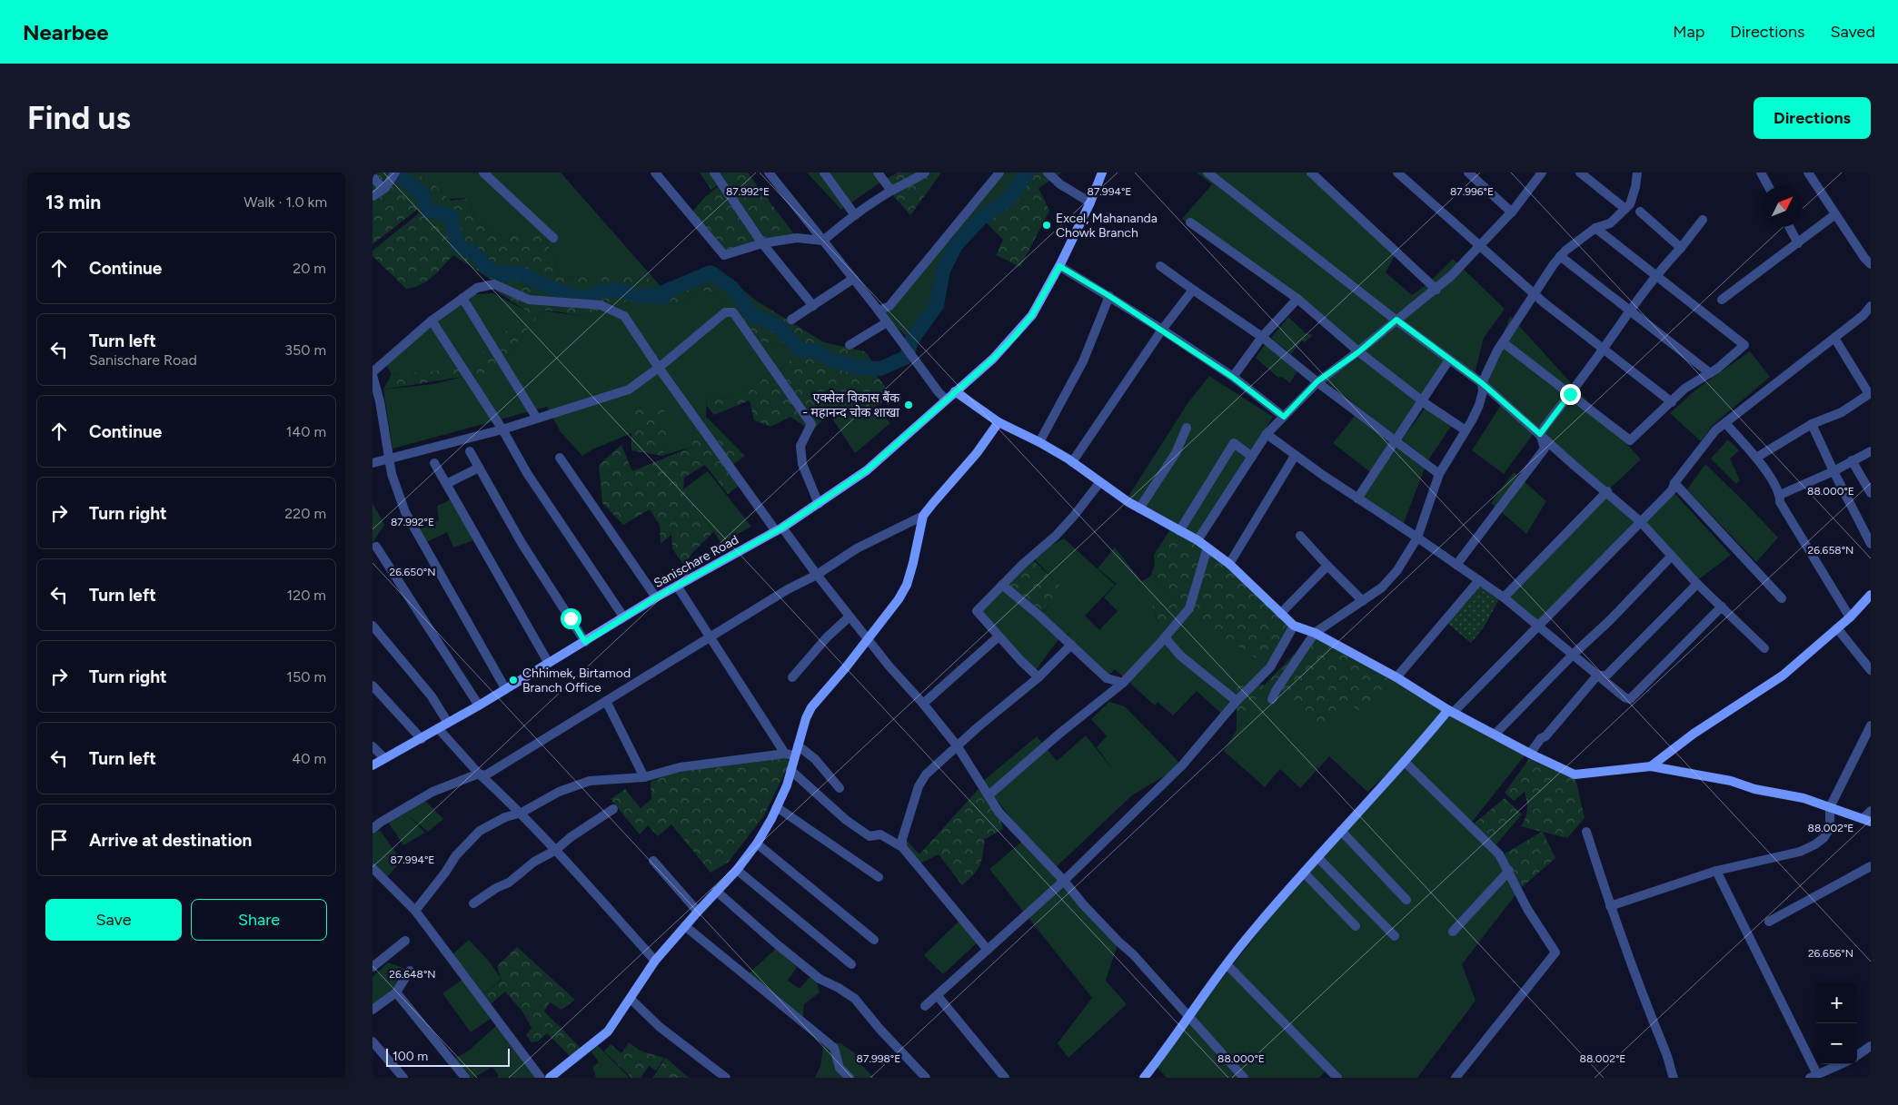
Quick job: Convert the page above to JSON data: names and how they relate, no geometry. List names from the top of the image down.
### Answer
{
  "streets": {
    "street": ["Sanischare Road"]
  },
  "places": ["Excel, Mahananda Chowk Branch", "एक्सेल विकास बैंक - महानन्द चोक शाखा", "Chhimek, Birtamod Branch Office"],
  "scale_bar": "100 m",
  "north": "top right",
  "page": {
    "header": "Nearbee",
    "nav": ["Map", "Directions", "Saved"],
    "buttons": [
      "Directions",
      ["Save", "Share"]
    ],
    "title": "Find us",
    "heading": ["13 min", "Walk · 1.0 km"],
    "list": [
      ["Continue", "20 m"],
      ["Turn left", "Sanischare Road", "350 m"],
      ["Continue", "140 m"],
      ["Turn right", "220 m"],
      ["Turn left", "120 m"],
      ["Turn right", "150 m"],
      ["Turn left", "40 m"],
      "Arrive at destination"
    ],
    "map_buttons": ["+", "−"],
    "scale": "100 m"
  },
  "coordinates": [
    "87.996°E",
    "87.992°E",
    "87.994°E",
    "88.000°E",
    "26.658°N",
    "26.650°N",
    "88.002°E",
    "26.656°N",
    "26.648°N",
    "87.998°E"
  ]
}
